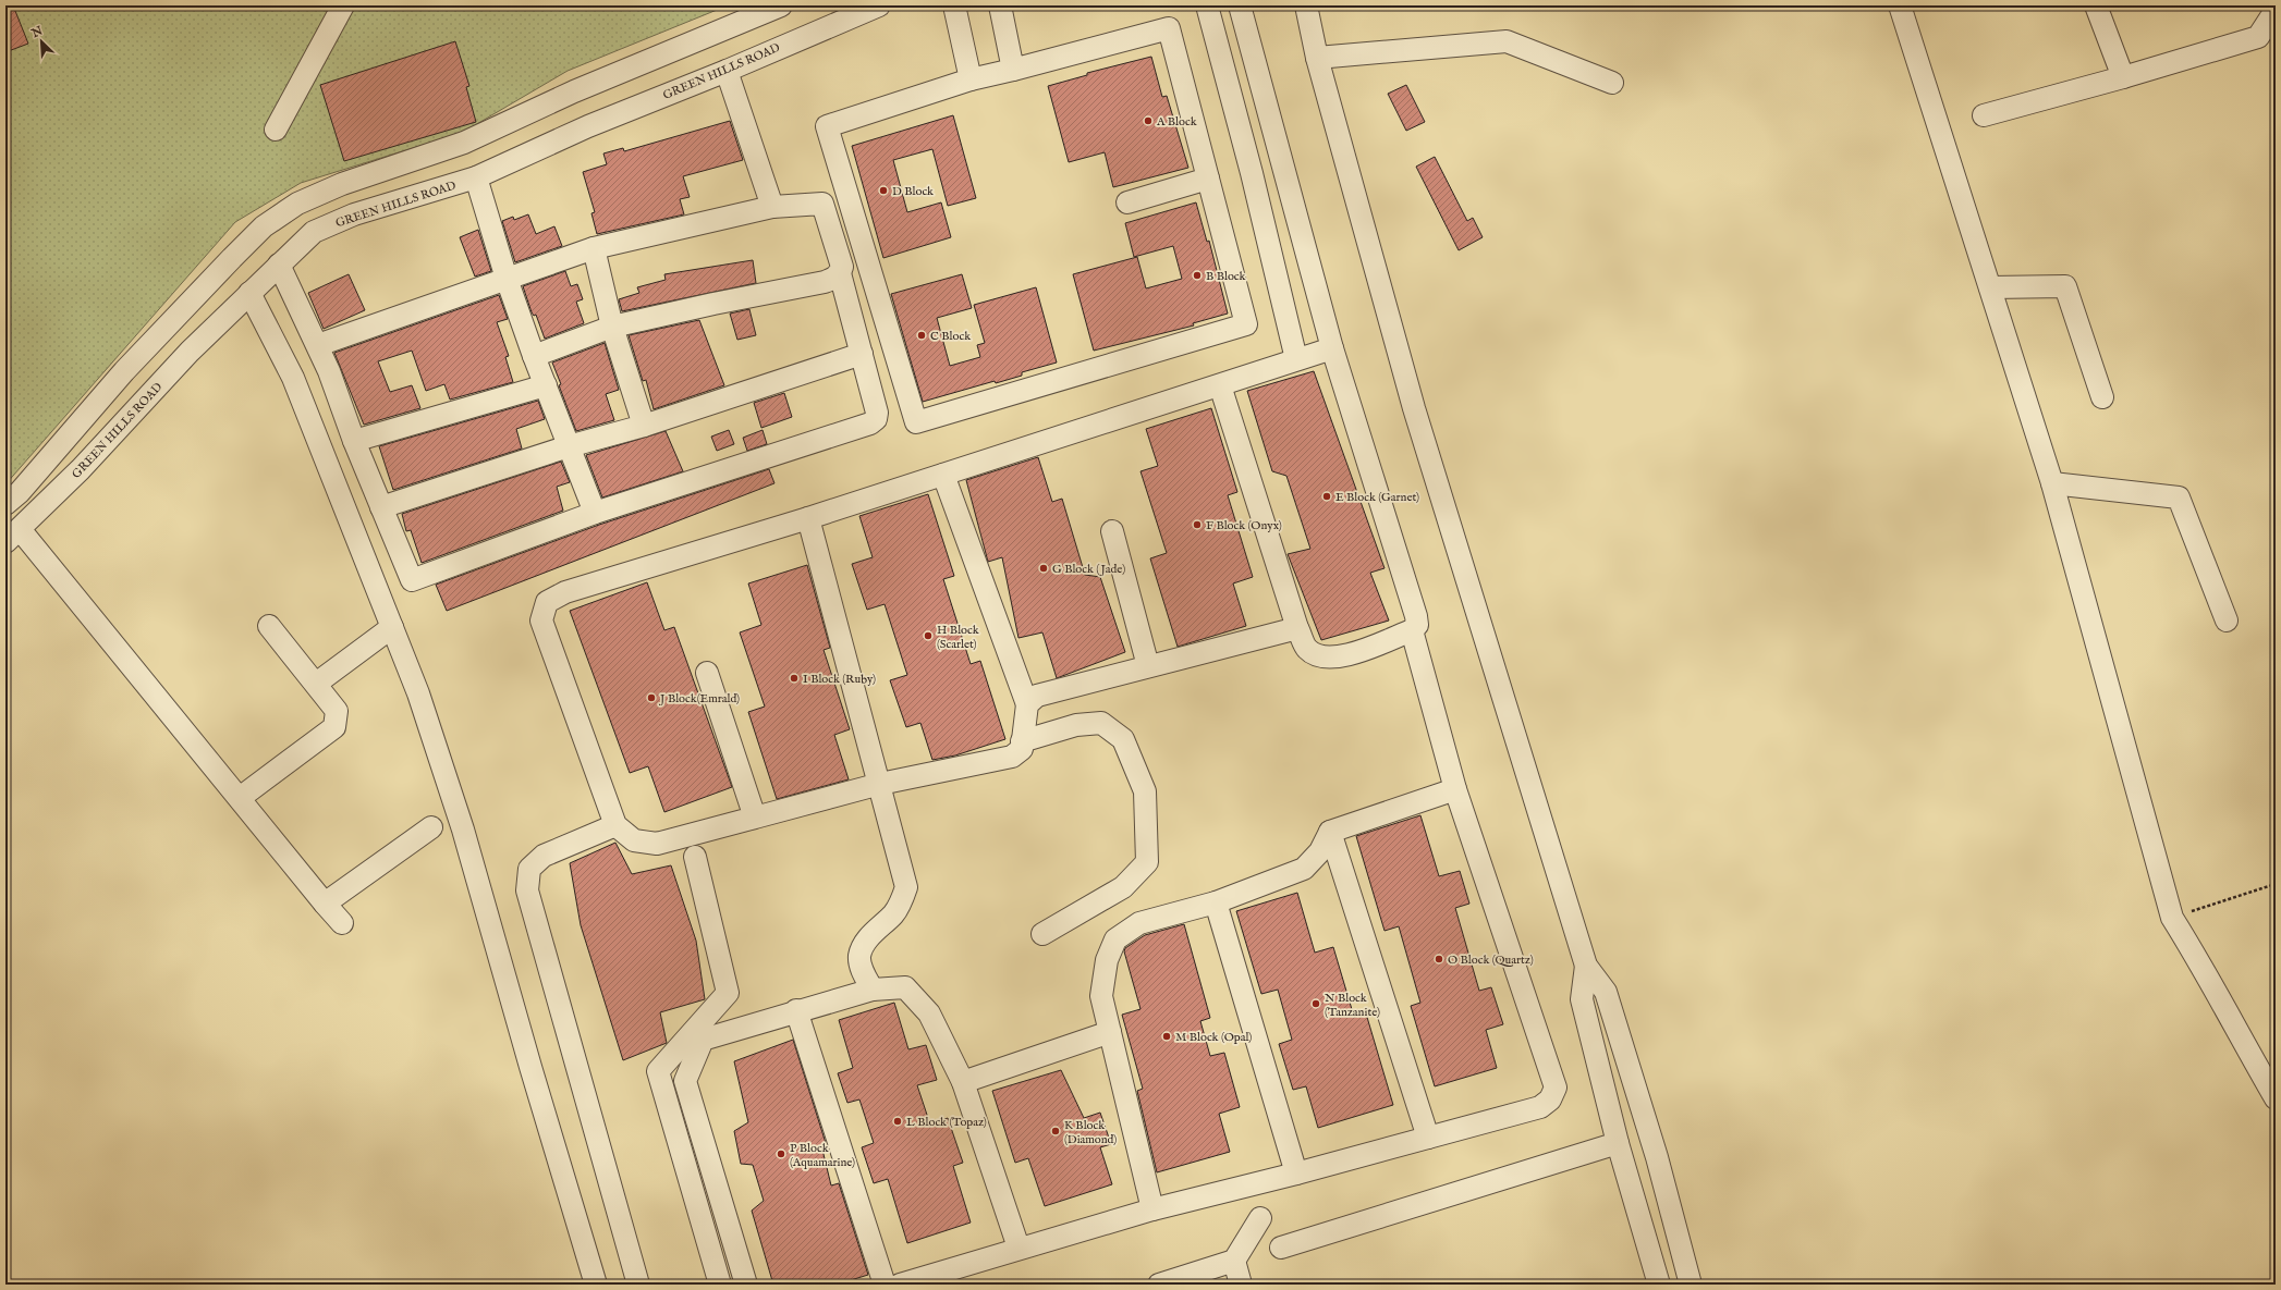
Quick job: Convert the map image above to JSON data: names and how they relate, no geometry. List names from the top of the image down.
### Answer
{
  "streets": {
    "street": ["GREEN HILLS ROAD"]
  },
  "places": [
    "A Block",
    "D Block",
    "B Block",
    "C Block",
    "E Block (Garnet)",
    "F Block (Onyx)",
    "G Block (Jade)",
    "H Block (Scarlet)",
    "I Block (Ruby)",
    "J Block(Emrald)",
    "O Block (Quartz)",
    "N Block (Tanzanite)",
    "M Block (Opal)",
    "L Block (Topaz)",
    "K Block (Diamond)",
    "P Block (Aquamarine)"
  ],
  "north": "top left"
}
